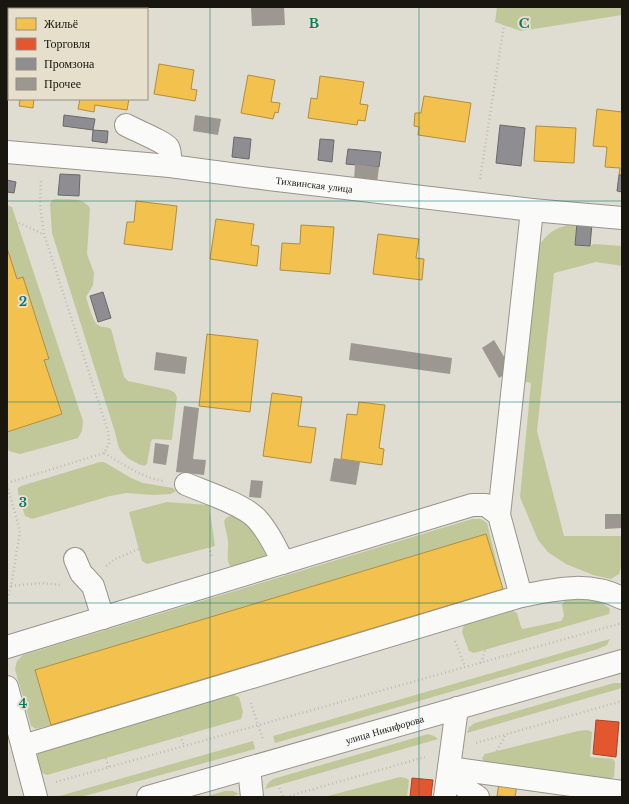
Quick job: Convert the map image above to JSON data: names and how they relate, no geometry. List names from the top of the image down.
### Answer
{
  "streets": {
    "main road": ["Тихвинская улица", "улица Никифорова"]
  },
  "legend": [
    "Жильё",
    "Торговля",
    "Промзона",
    "Прочее"
  ],
  "grid": {
    "columns": ["B", "C"],
    "rows": ["2", "3", "4"]
  }
}
